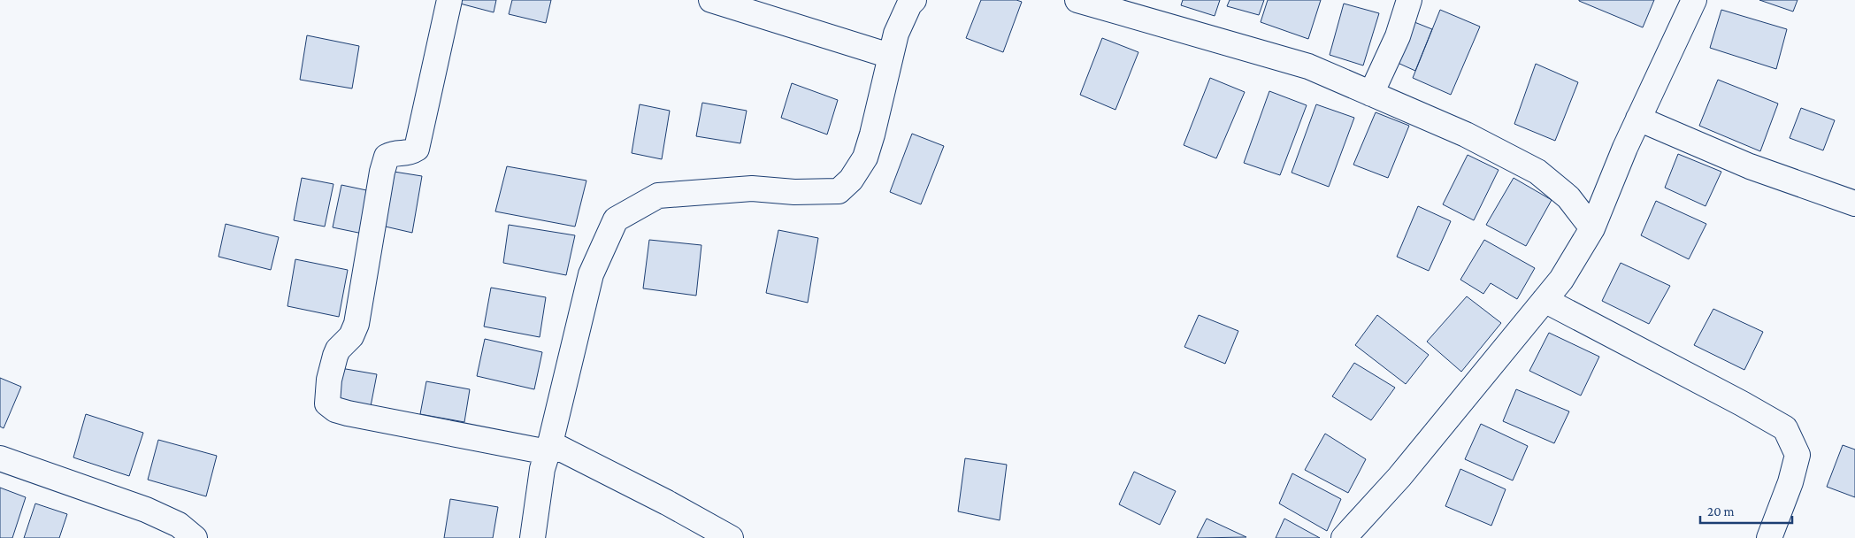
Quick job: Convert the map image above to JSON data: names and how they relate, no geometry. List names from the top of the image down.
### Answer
{
  "scale_bar": "20 m"
}
